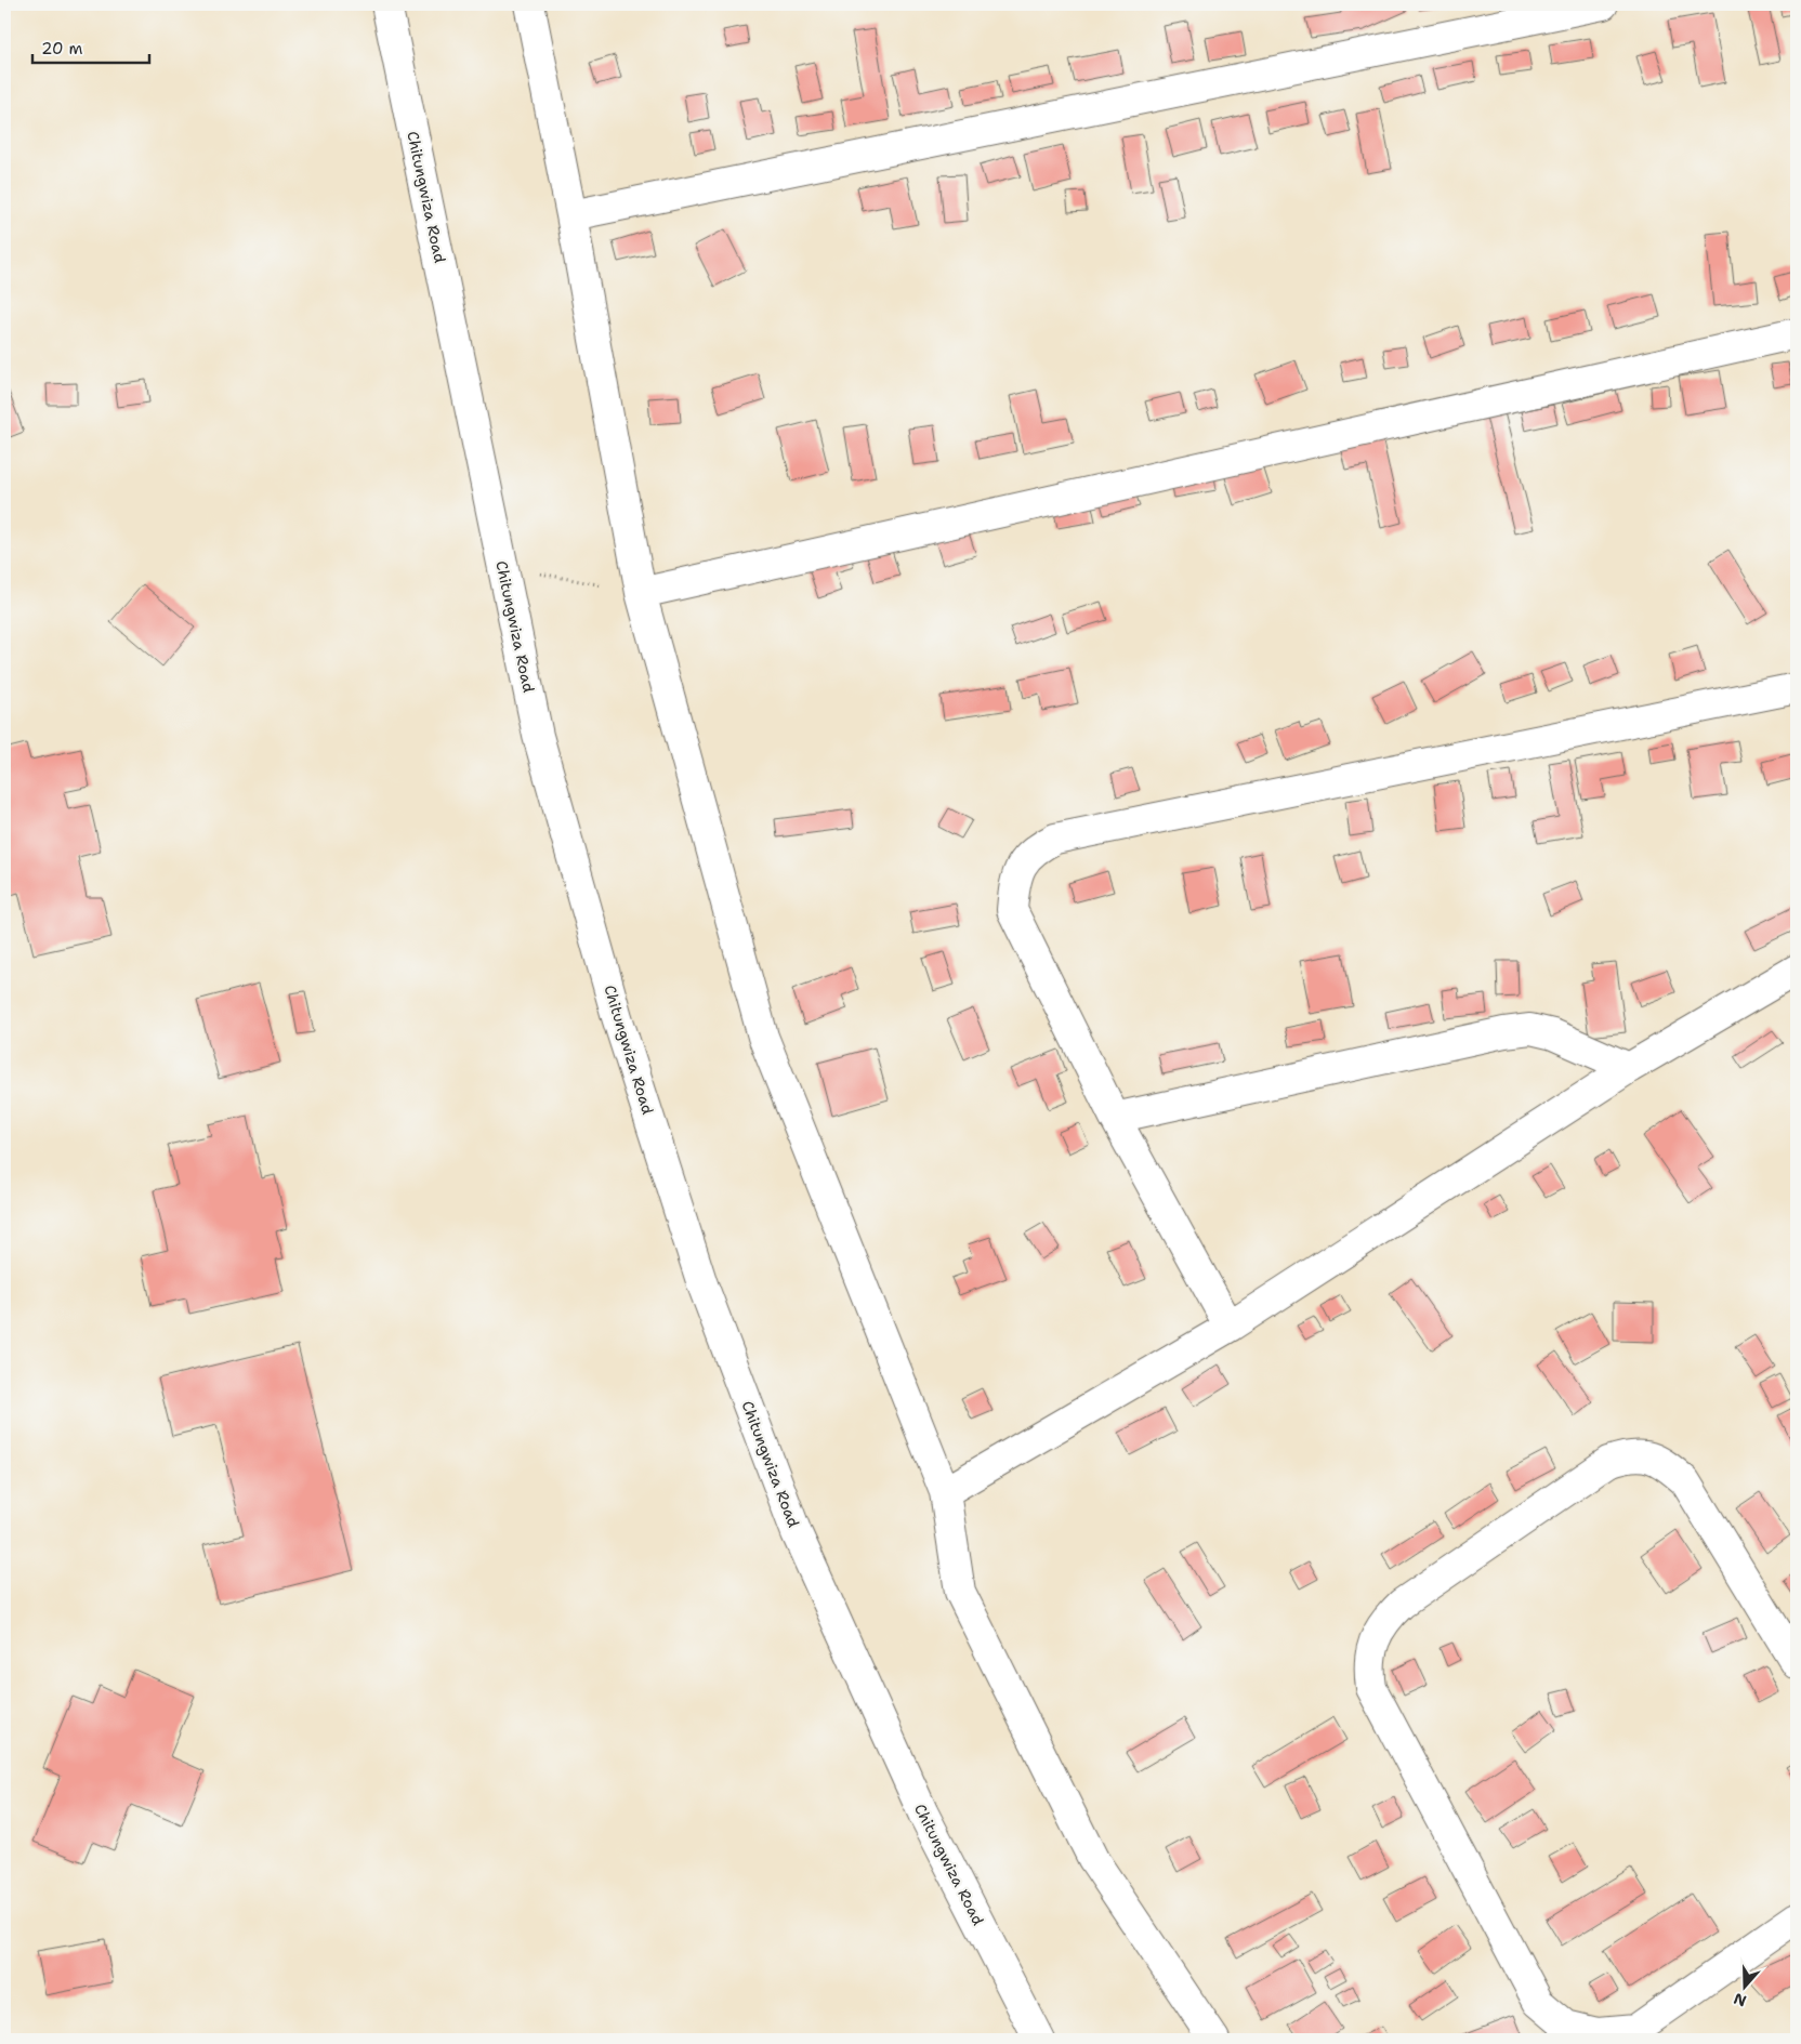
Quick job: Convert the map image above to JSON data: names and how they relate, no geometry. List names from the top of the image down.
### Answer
{
  "streets": {
    "street": ["Chitungwiza Road"]
  },
  "scale_bar": "20 m",
  "north": "bottom"
}
